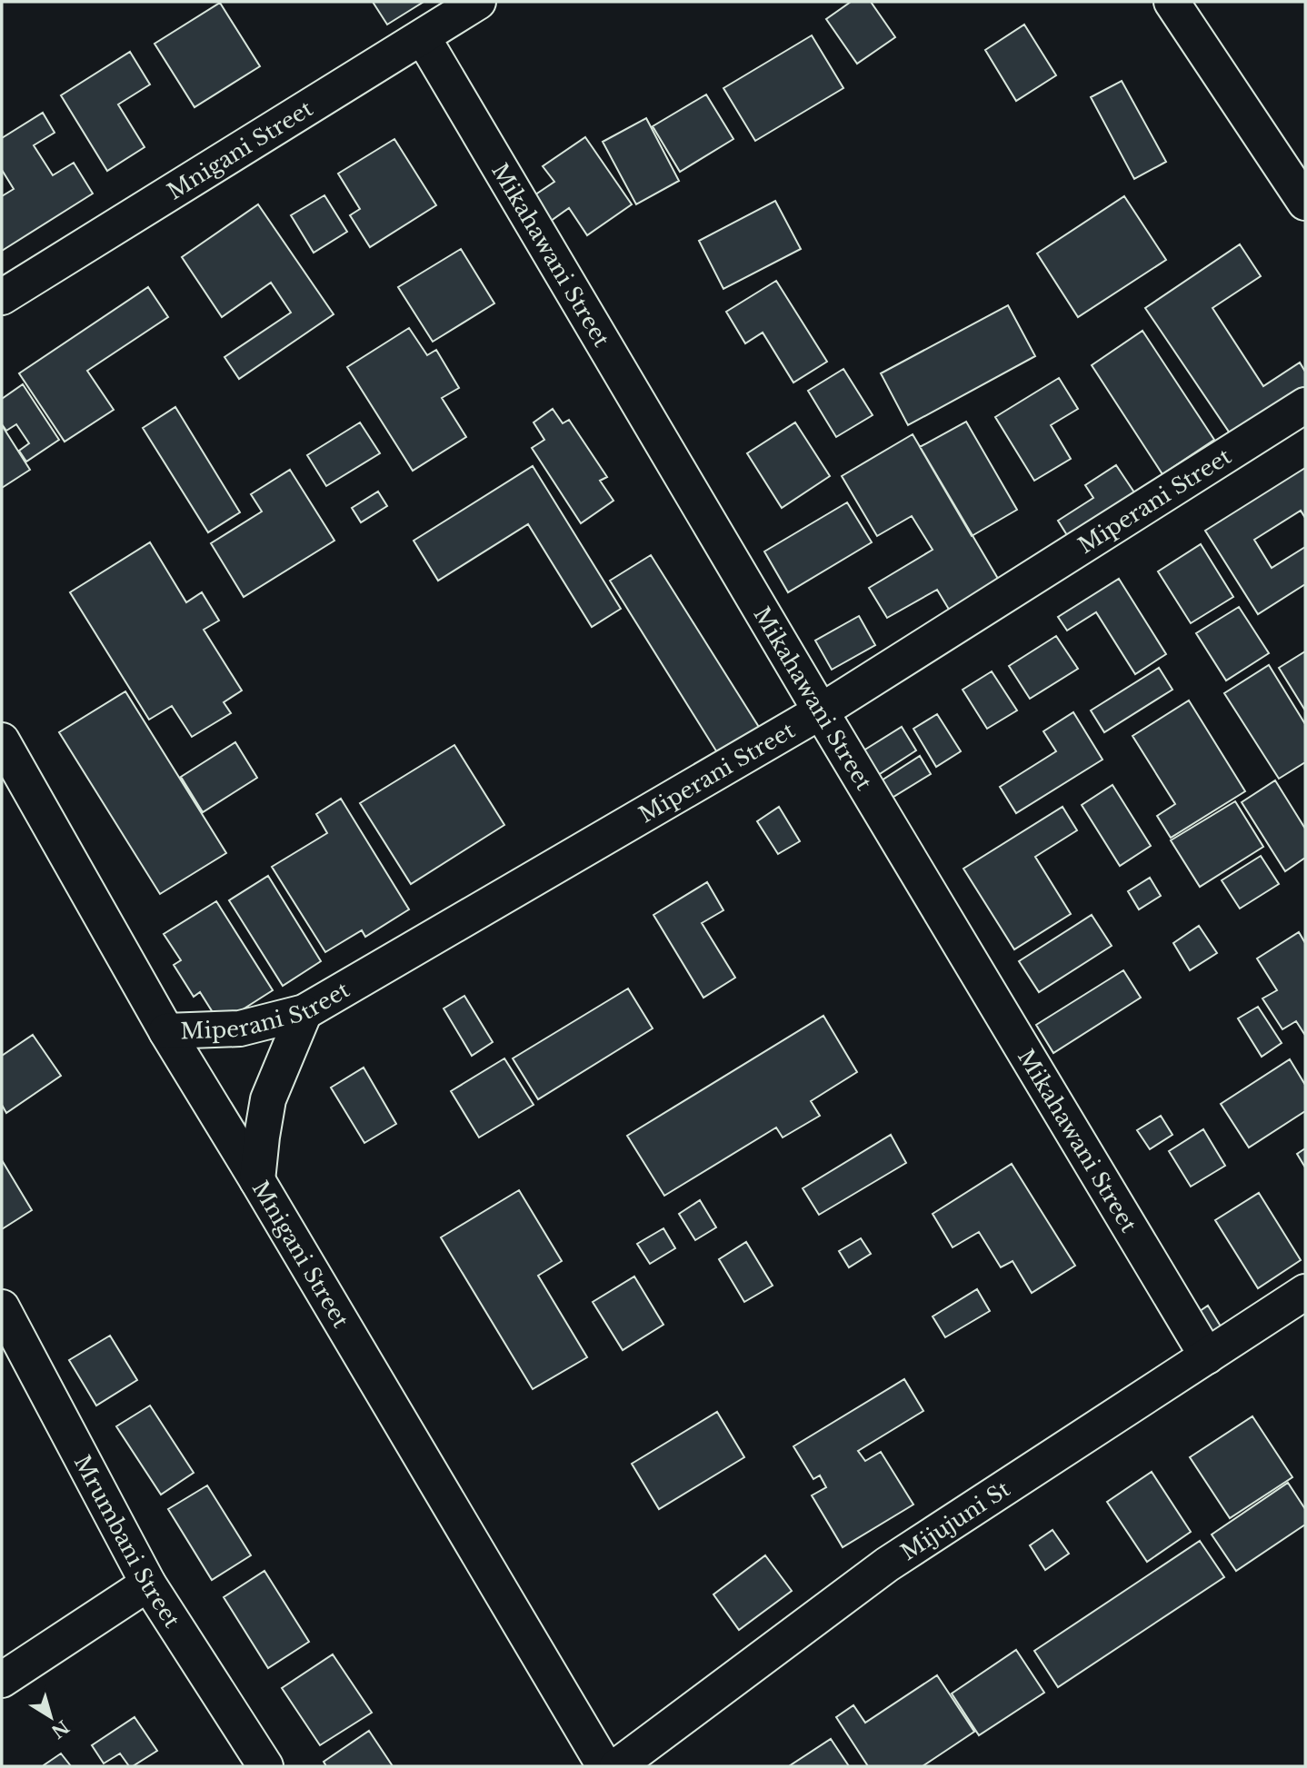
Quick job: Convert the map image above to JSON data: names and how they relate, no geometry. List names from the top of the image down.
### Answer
{
  "streets": {
    "street": [
      "Mnigani Street",
      "Mikahawani Street",
      "Miperani Street",
      "Mijujuni St",
      "Mrumbani Street"
    ]
  },
  "crossings": [
    ["Mnigani Street", "Mikahawani Street"],
    ["Mnigani Street", "Miperani Street"],
    ["Mikahawani Street", "Miperani Street"],
    ["Mikahawani Street", "Mijujuni St"]
  ],
  "north": "bottom right"
}
